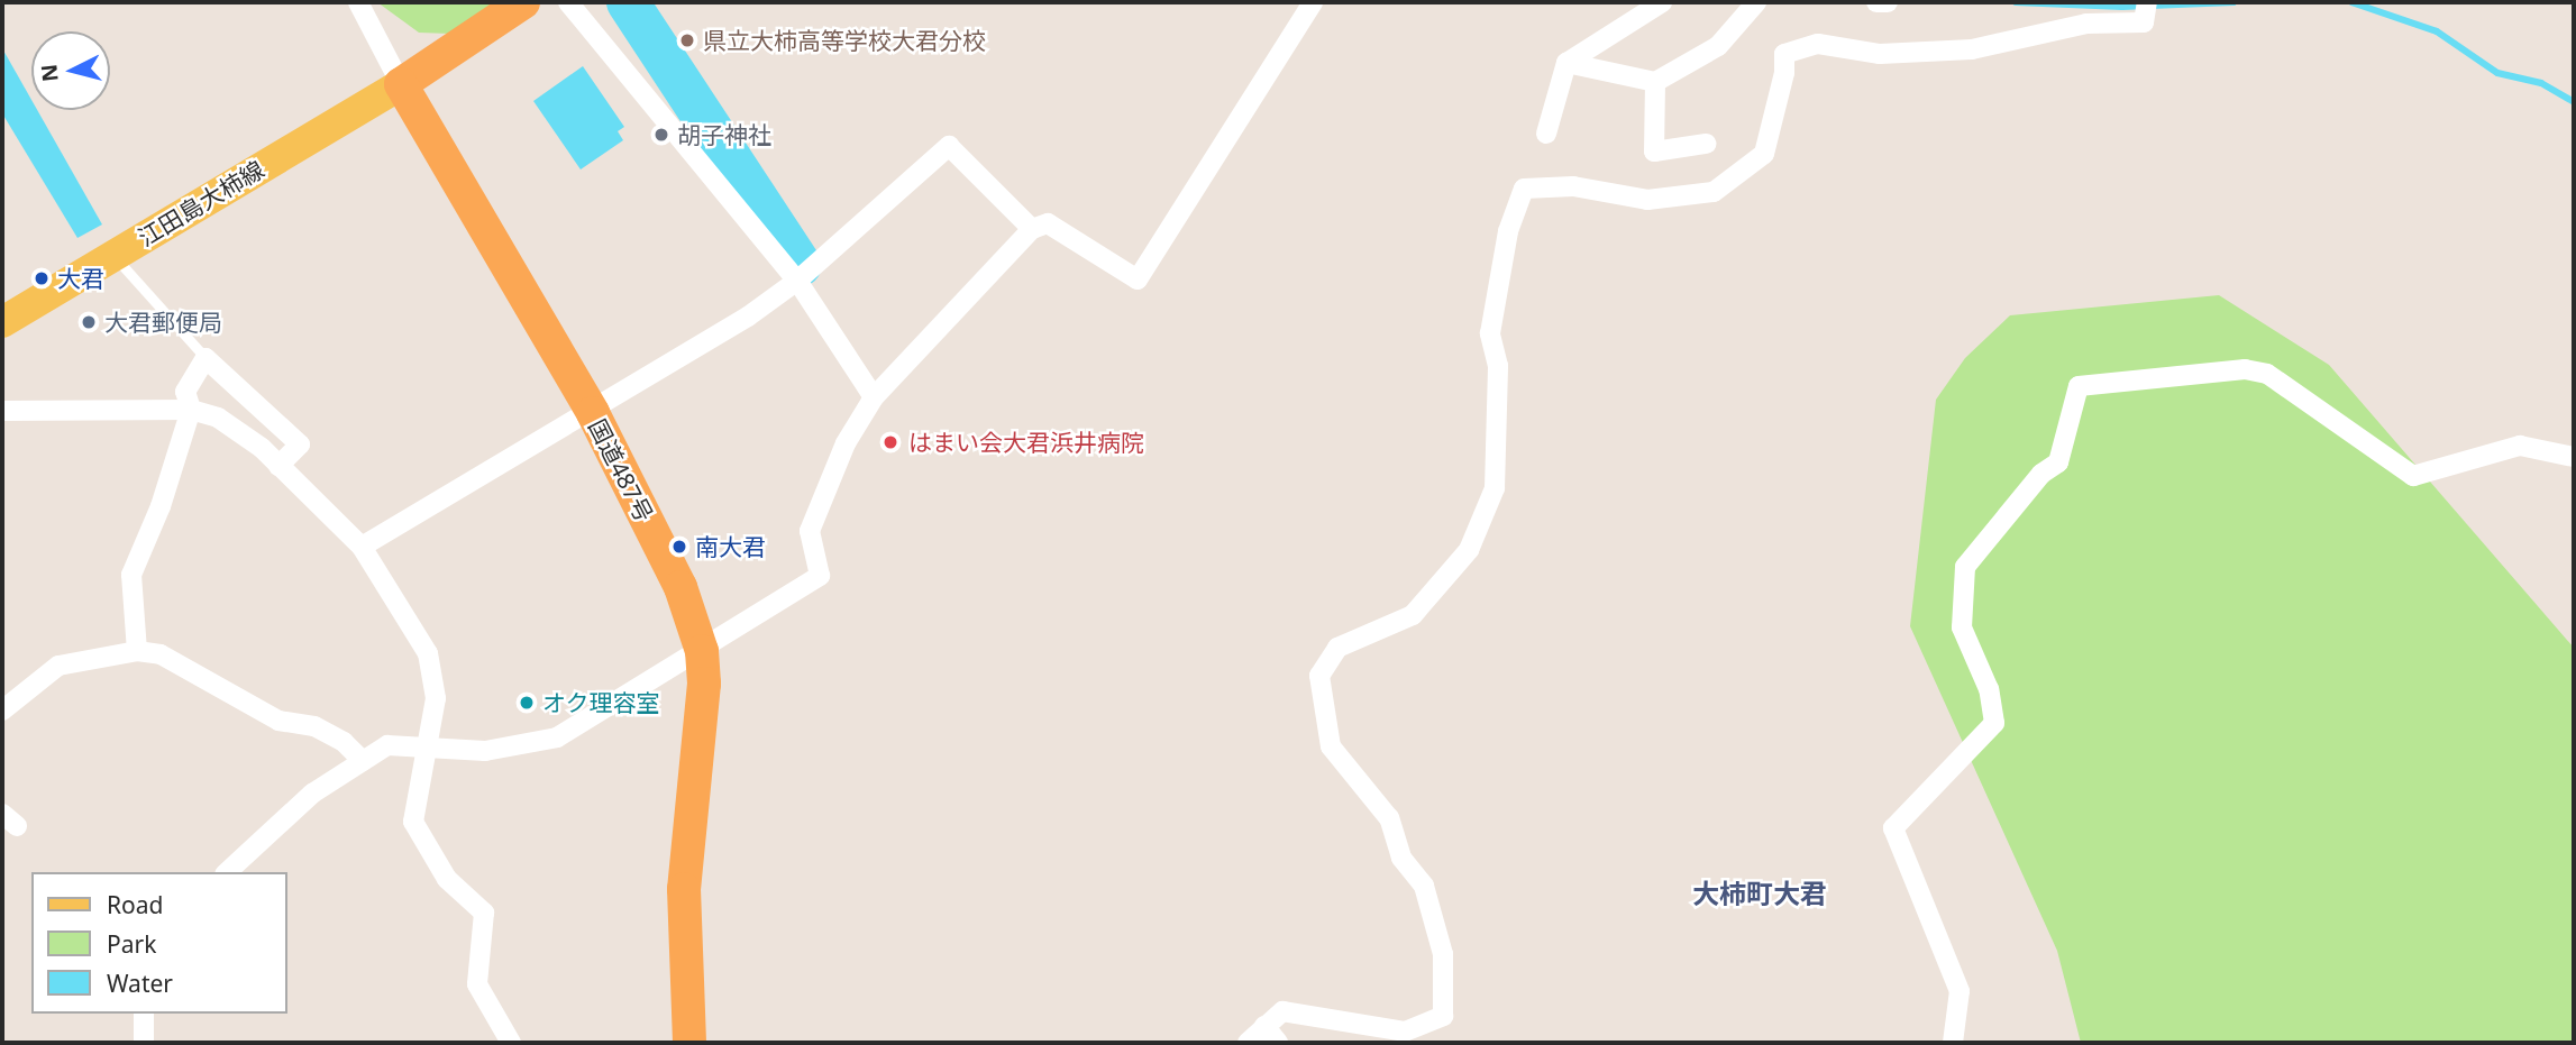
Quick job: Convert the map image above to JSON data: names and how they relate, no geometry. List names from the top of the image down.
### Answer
{
  "streets": {
    "highway": ["国道487号"],
    "main road": ["江田島大柿線"]
  },
  "crossings": [
    ["江田島大柿線", "国道487号"]
  ],
  "districts": ["大柿町大君"],
  "places": [
    "県立大柿高等学校大君分校",
    "胡子神社",
    "大君",
    "大君郵便局",
    "はまい会大君浜井病院",
    "南大君",
    "オク理容室"
  ],
  "legend": ["Road", "Park", "Water"],
  "north": "left"
}
